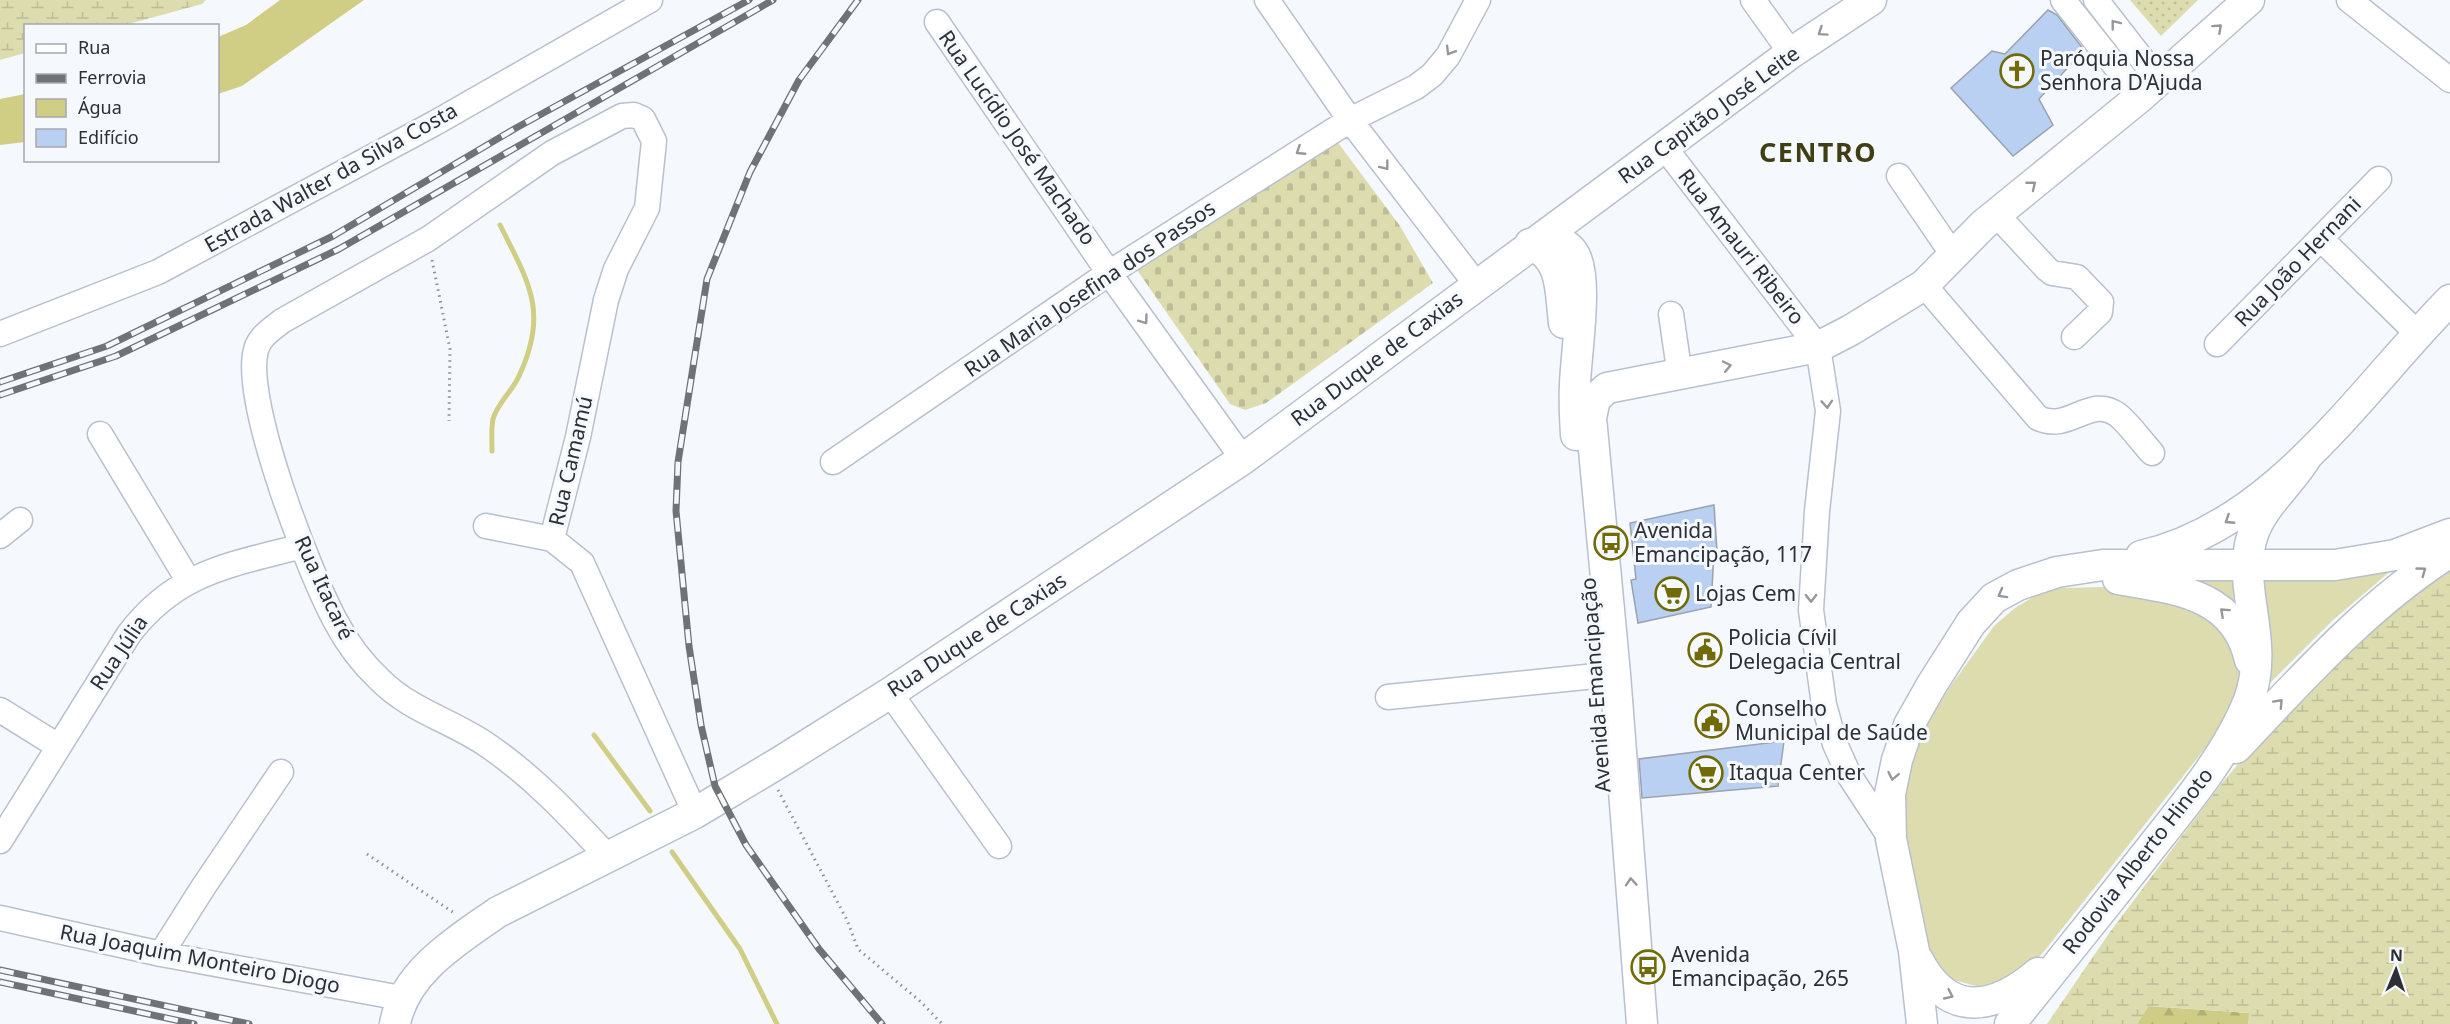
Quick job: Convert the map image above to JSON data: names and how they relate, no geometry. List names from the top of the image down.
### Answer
{
  "streets": {
    "main road": [
      "Rua Capitão José Leite",
      "Rua Duque de Caxias",
      "Avenida Emancipação",
      "Rodovia Alberto Hinoto"
    ],
    "street": [
      "Rua Lucídio José Machado",
      "Estrada Walter da Silva Costa",
      "Rua Amauri Ribeiro",
      "Rua João Hernani",
      "Rua Maria Josefina dos Passos",
      "Rua Camamú",
      "Rua Itacaré",
      "Rua Júlia",
      "Rua Joaquim Monteiro Diogo"
    ]
  },
  "crossings": [
    ["Rua Capitão José Leite", "Rua Amauri Ribeiro"],
    ["Rua Capitão José Leite", "Rua Duque de Caxias"],
    ["Rua Capitão José Leite", "Avenida Emancipação"],
    ["Rua Lucídio José Machado", "Rua Maria Josefina dos Passos"],
    ["Rua Lucídio José Machado", "Rua Duque de Caxias"],
    ["Rua Duque de Caxias", "Rua Camamú"],
    ["Rua Duque de Caxias", "Rua Itacaré"],
    ["Rua Duque de Caxias", "Rua Joaquim Monteiro Diogo"],
    ["Rua Camamú", "Rua Itacaré"],
    ["Rua Itacaré", "Rua Júlia"]
  ],
  "one_way": ["Rua Lucídio José Machado", "Rua Maria Josefina dos Passos"],
  "districts": ["CENTRO"],
  "places": {
    "church": ["Paróquia Nossa Senhora D'Ajuda"],
    "bus stop": ["Avenida Emancipação, 117", "Avenida Emancipação, 265"],
    "supermarket": ["Lojas Cem", "Itaqua Center"],
    "public building": ["Policia Cívil Delegacia Central", "Conselho Municipal de Saúde"]
  },
  "legend": [
    "Rua",
    "Ferrovia",
    "Água",
    "Edifício"
  ],
  "north": "top"
}
